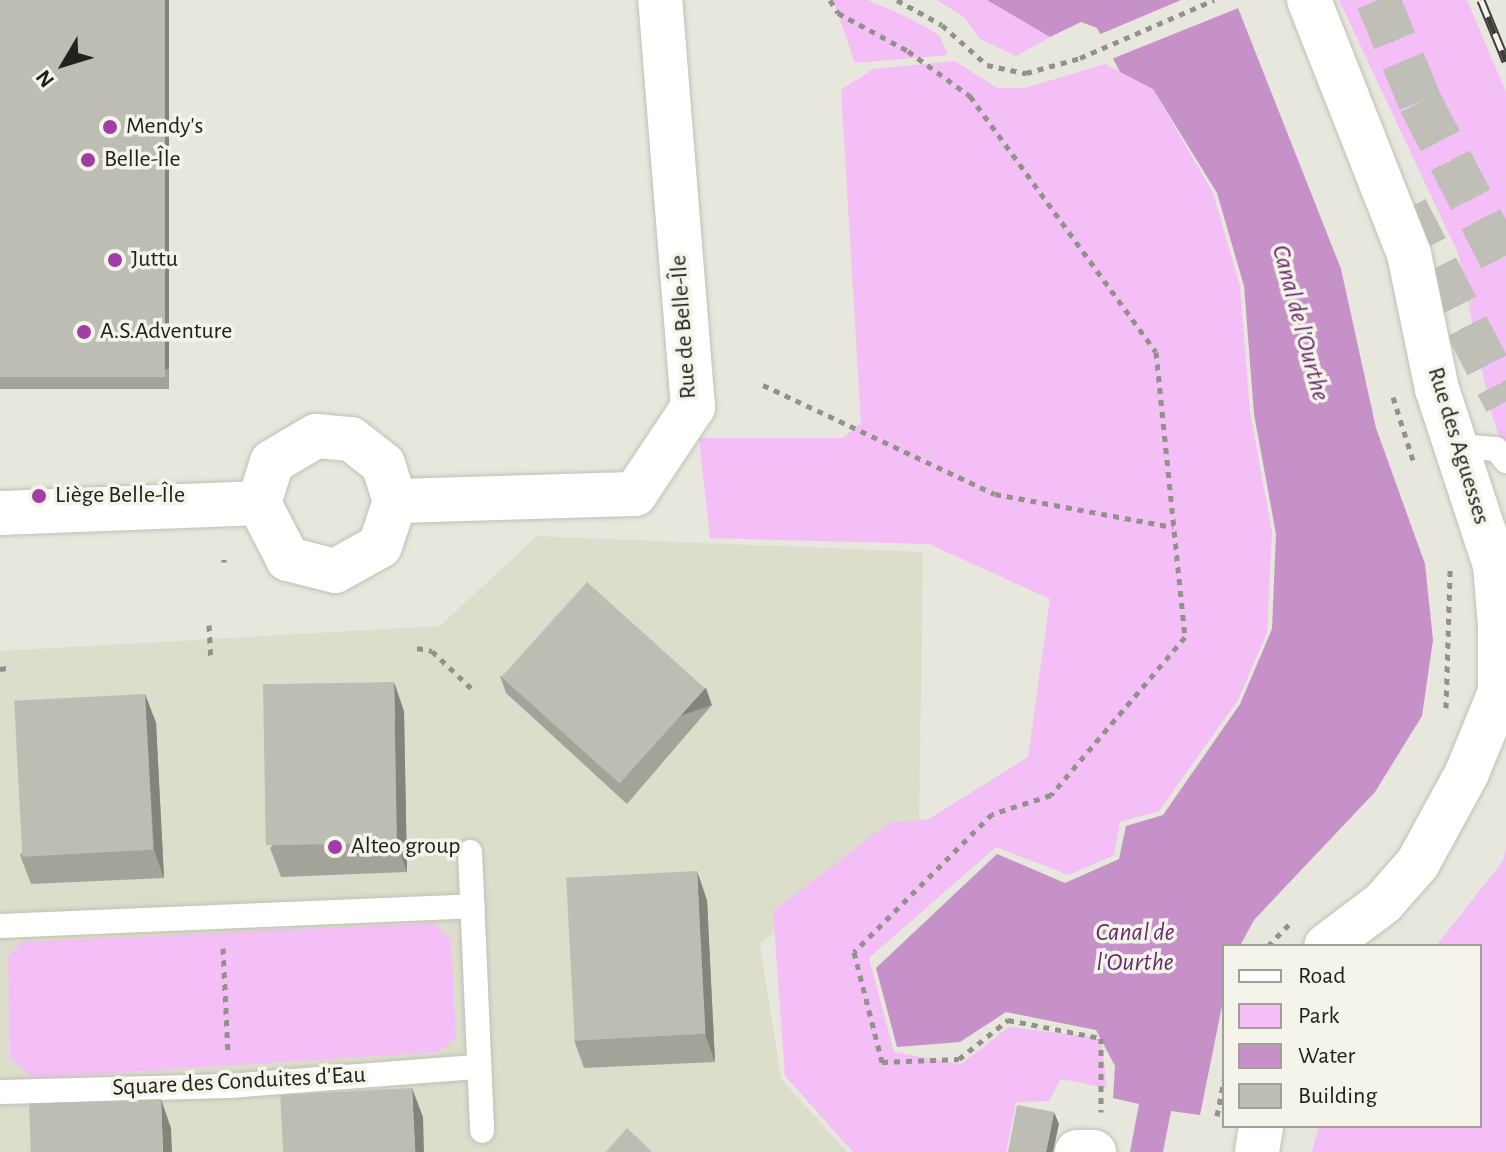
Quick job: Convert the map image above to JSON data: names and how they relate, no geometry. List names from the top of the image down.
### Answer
{
  "streets": {
    "street": ["Rue de Belle-Île", "Rue des Aguesses"],
    "lane": ["Square des Conduites d'Eau"]
  },
  "water": ["Canal de l'Ourthe"],
  "places": [
    "Mendy's",
    "Belle-Île",
    "Juttu",
    "A.S.Adventure",
    "Liège Belle-Île",
    "Alteo group"
  ],
  "legend": [
    "Road",
    "Park",
    "Water",
    "Building"
  ],
  "north": "bottom left"
}
